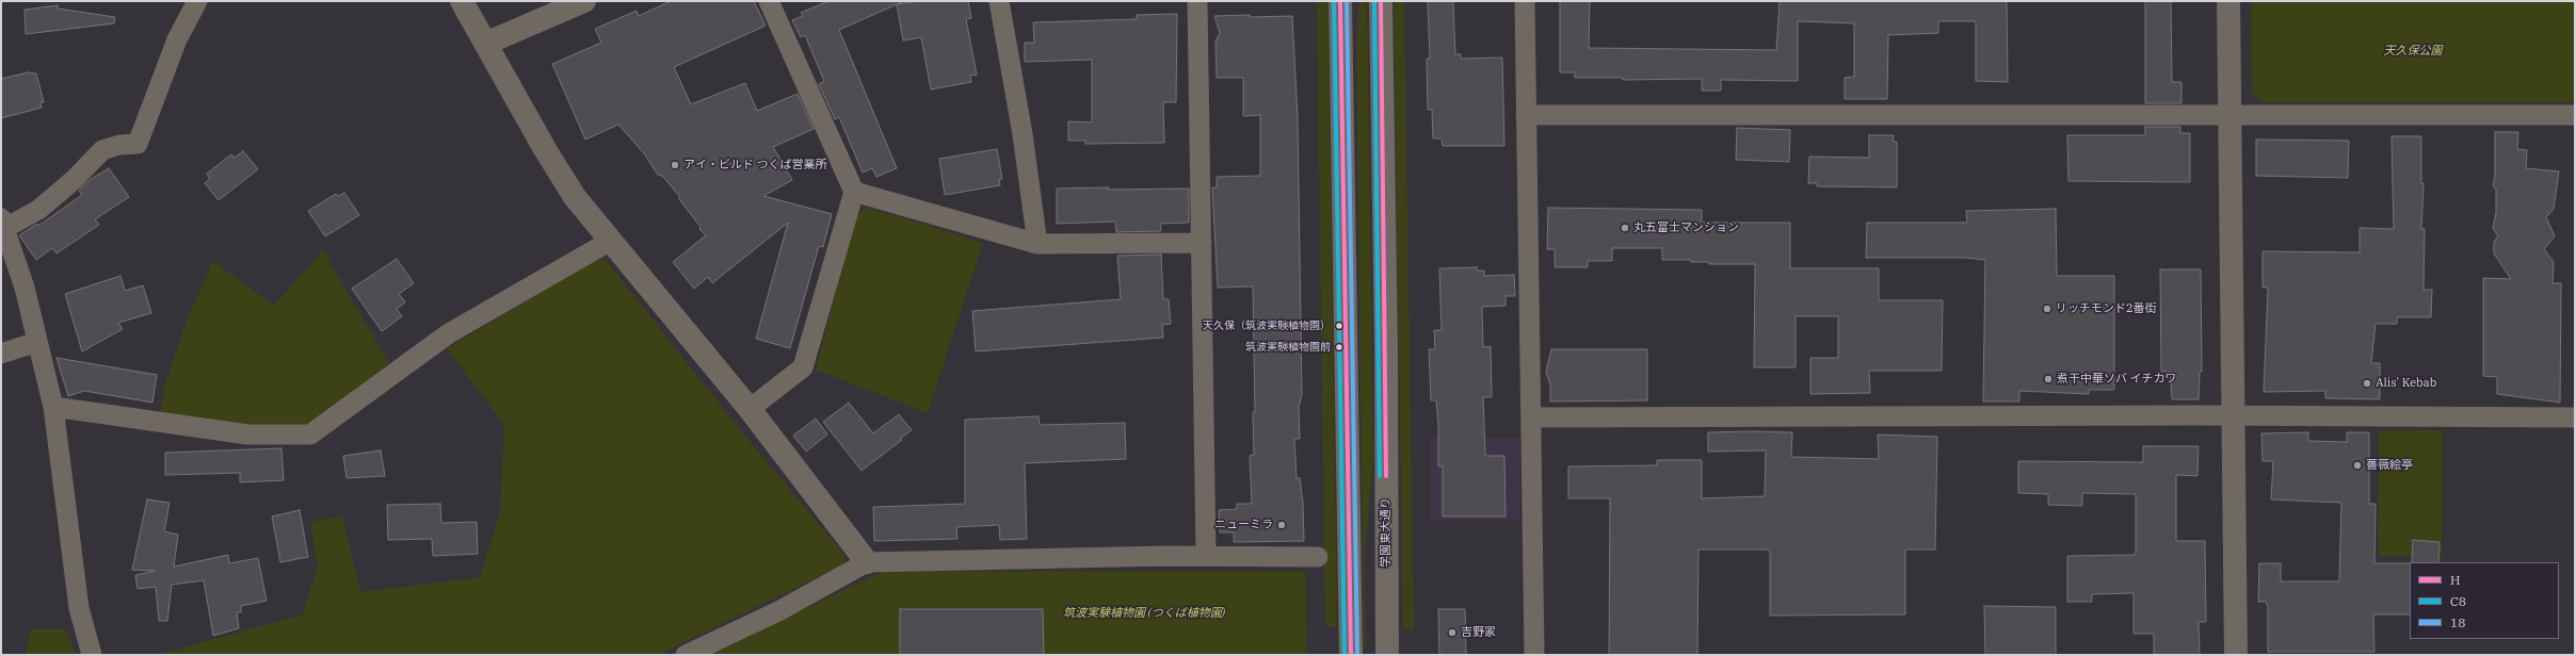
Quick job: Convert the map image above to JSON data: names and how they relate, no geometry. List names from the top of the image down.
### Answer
{
  "streets": {
    "main road": ["学園東大通り"]
  },
  "parks": ["天久保公園", "筑波実験植物園 (つくば植物園)"],
  "places": [
    "アイ・ビルド つくば営業所",
    "丸五富士マンション",
    "リッチモンド2番街",
    "天久保（筑波実験植物園）",
    "筑波実験植物園前",
    "煮干中華ソバ イチカワ",
    "Alis' Kebab",
    "薔薇絵亭",
    "ニューミラ",
    "吉野家"
  ],
  "lines": ["transit line H", "transit line C8", "transit line 18"],
  "legend": ["H", "C8", "18"]
}
